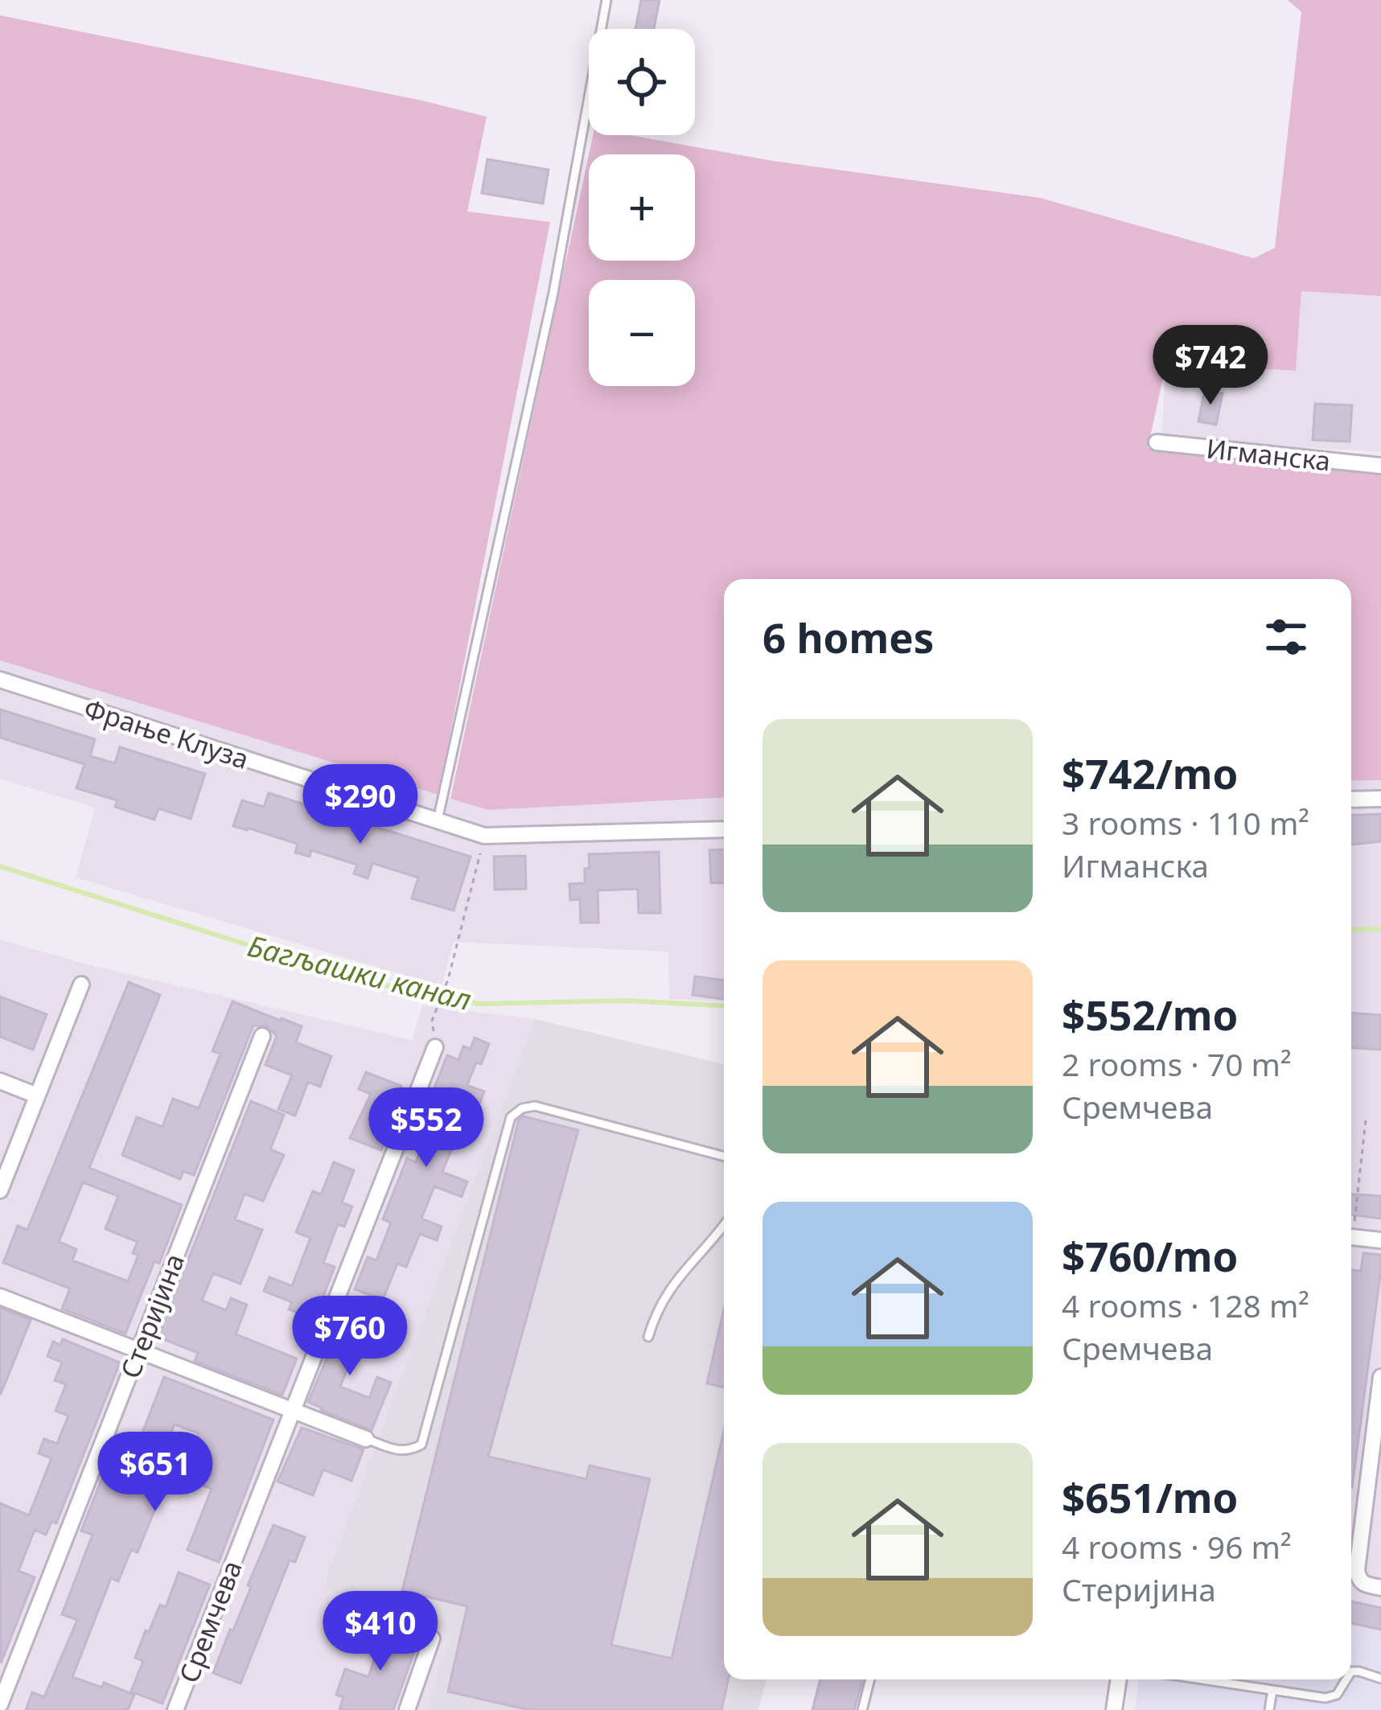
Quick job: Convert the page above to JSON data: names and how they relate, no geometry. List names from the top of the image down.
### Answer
{
  "streets": {
    "street": [
      "Игманска",
      "Фрање Клуза",
      "Стеријина",
      "Сремчева"
    ]
  },
  "water": ["Багљашки канал"],
  "page": {
    "map_buttons": ["+", "−"],
    "price": [
      "$742",
      "$290",
      "$552",
      "$760",
      "$651",
      "$410"
    ],
    "heading": "6 homes",
    "list": [
      {
        "name": "$742/mo",
        "note": "3 rooms · 110 m² · Игманска"
      },
      {
        "name": "$552/mo",
        "note": "2 rooms · 70 m² · Сремчева"
      },
      {
        "name": "$760/mo",
        "note": "4 rooms · 128 m² · Сремчева"
      },
      {
        "name": "$651/mo",
        "note": "4 rooms · 96 m² · Стеријина"
      }
    ]
  }
}
